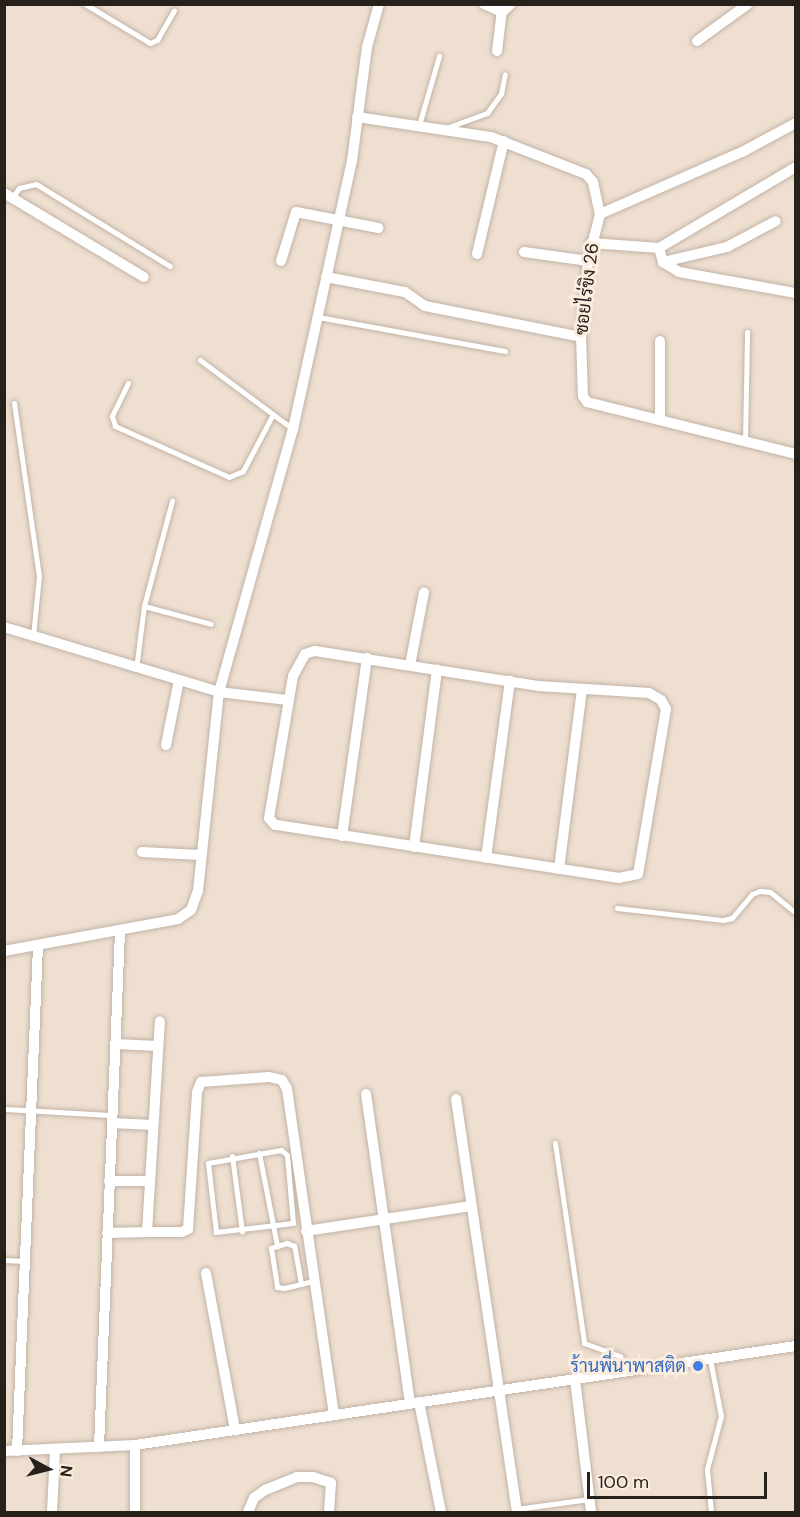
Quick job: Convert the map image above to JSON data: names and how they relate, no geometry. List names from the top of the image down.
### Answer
{
  "streets": {
    "street": ["ซอยไร่ขิง 26"]
  },
  "places": ["ร้านพี่นาพาสติด"],
  "scale_bar": "100 m",
  "north": "right"
}
